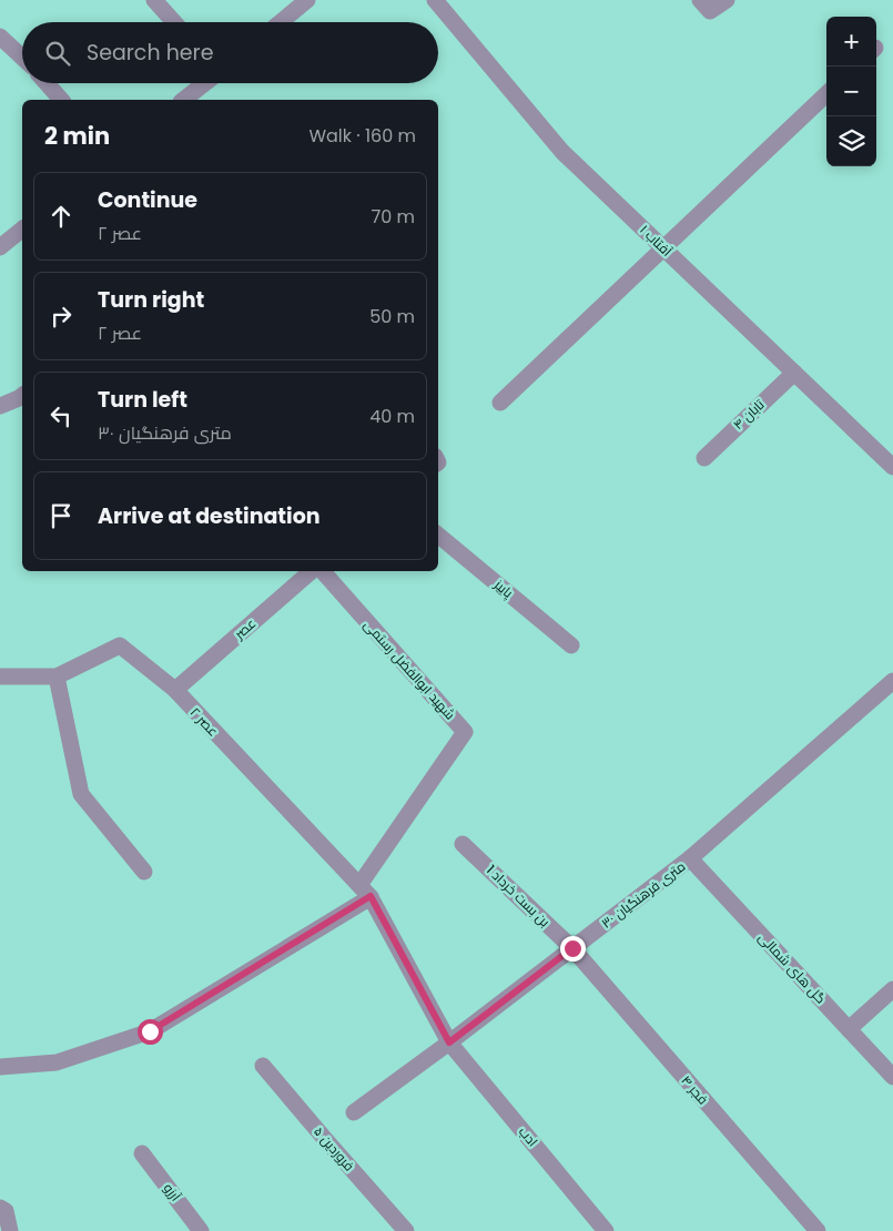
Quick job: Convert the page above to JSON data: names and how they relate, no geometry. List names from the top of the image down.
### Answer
{
  "streets": {
    "street": [
      "آفتاب ۱",
      "تابان ۴",
      "پاییز",
      "عصر",
      "شهید ابوالفضل رستمی",
      "عصر ۲",
      "۳۰ متری فرهنگیان",
      "بن بست خرداد 1",
      "گل های شمالی",
      "فجر ۴",
      "ادب",
      "فروردین ۵",
      "آرزو"
    ]
  },
  "crossings": [
    ["آفتاب ۱", "تابان ۴"],
    ["عصر", "عصر ۲"],
    ["شهید ابوالفضل رستمی", "عصر ۲"],
    ["عصر ۲", "۳۰ متری فرهنگیان"],
    ["عصر ۲", "ادب"],
    ["۳۰ متری فرهنگیان", "بن بست خرداد 1"],
    ["۳۰ متری فرهنگیان", "گل های شمالی"],
    ["۳۰ متری فرهنگیان", "فجر ۴"],
    ["۳۰ متری فرهنگیان", "ادب"],
    ["بن بست خرداد 1", "فجر ۴"]
  ],
  "page": {
    "map_buttons": ["+", "−"],
    "search": "Search here",
    "heading": ["2 min", "Walk · 160 m"],
    "list": [
      ["Continue", "عصر ۲", "70 m"],
      ["Turn right", "عصر ۲", "50 m"],
      ["Turn left", "۳۰ متری فرهنگیان", "40 m"],
      "Arrive at destination"
    ]
  }
}
